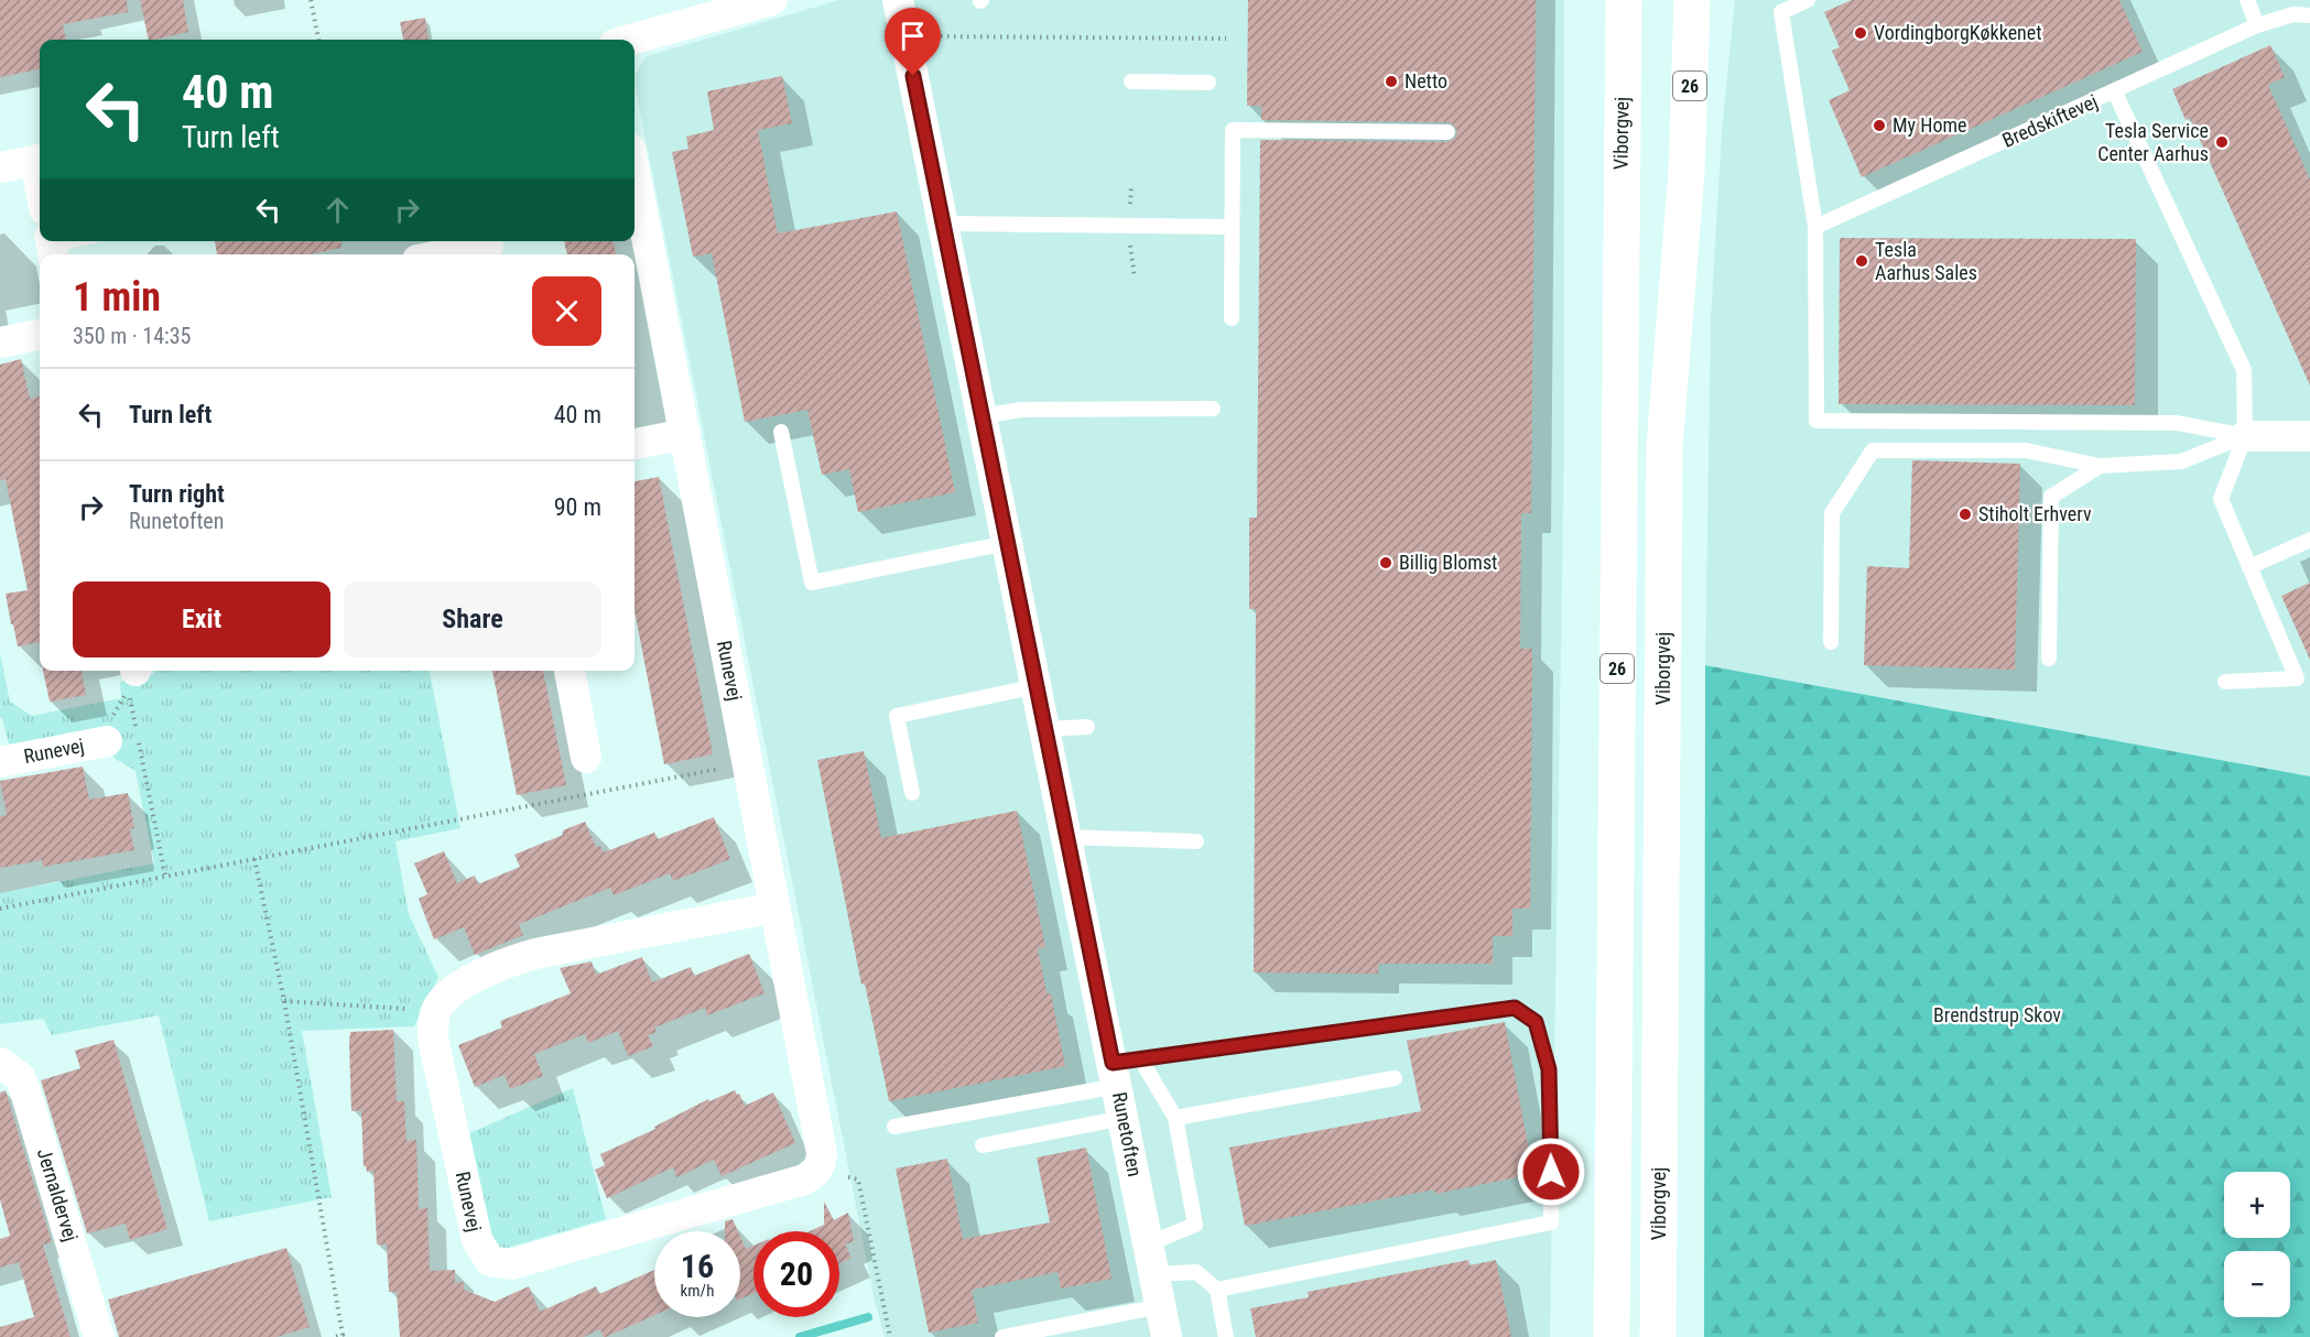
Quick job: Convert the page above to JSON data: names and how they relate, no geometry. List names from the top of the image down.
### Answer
{
  "streets": {
    "main road": ["26", "Viborgvej"],
    "street": ["Runevej", "Runetoften", "Jernaldervej"],
    "lane": ["Bredskiftevej"]
  },
  "parks": ["Brendstrup Skov"],
  "places": [
    "VordingborgKøkkenet",
    "Netto",
    "My Home",
    "Tesla Service Center Aarhus",
    "Tesla Aarhus Sales",
    "Stiholt Erhverv",
    "Billig Blomst"
  ],
  "page": {
    "turn": ["40 m", "Turn left"],
    "heading": ["1 min", "350 m · 14:35"],
    "list": [
      {
        "name": "Turn left",
        "value": "40 m"
      },
      {
        "name": "Turn right",
        "note": "Runetoften",
        "value": "90 m"
      }
    ],
    "buttons": ["Exit", "Share"],
    "map_buttons": ["+", "−"],
    "speed": "16 km/h",
    "limit": "20"
  }
}
